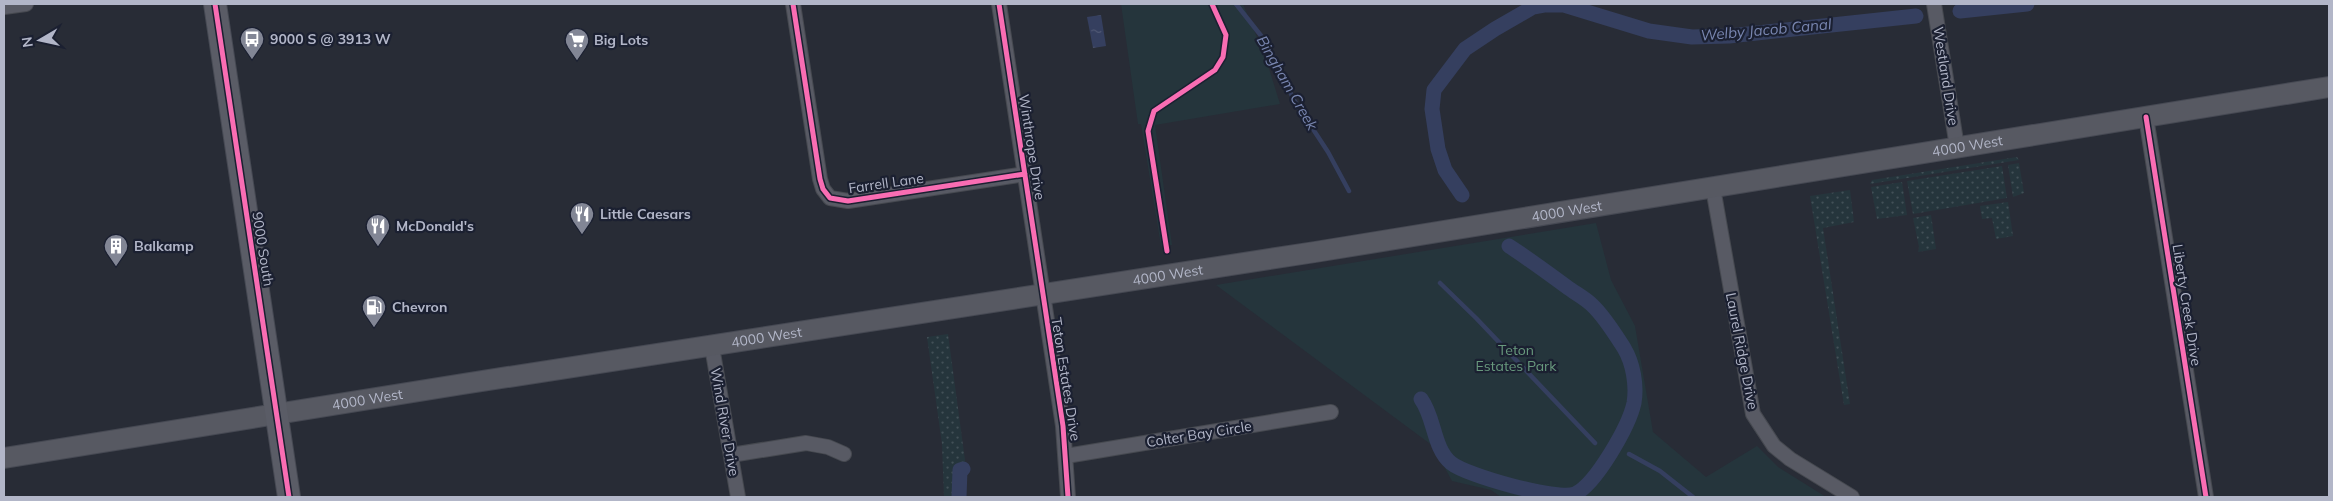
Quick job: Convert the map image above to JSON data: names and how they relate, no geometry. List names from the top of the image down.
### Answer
{
  "streets": {
    "main road": ["4000 West", "9000 South"],
    "street": [
      "Westland Drive",
      "Winthrope Drive",
      "Farrell Lane",
      "Liberty Creek Drive",
      "Laurel Ridge Drive",
      "Teton Estates Drive",
      "Wind River Drive",
      "Colter Bay Circle"
    ]
  },
  "crossings": [
    ["Westland Drive", "4000 West"],
    ["4000 West", "Winthrope Drive"],
    ["4000 West", "9000 South"],
    ["4000 West", "Liberty Creek Drive"],
    ["4000 West", "Laurel Ridge Drive"],
    ["4000 West", "Teton Estates Drive"],
    ["4000 West", "Wind River Drive"],
    ["Winthrope Drive", "Farrell Lane"],
    ["Winthrope Drive", "Teton Estates Drive"],
    ["Teton Estates Drive", "Colter Bay Circle"]
  ],
  "water": ["Welby Jacob Canal", "Bingham Creek"],
  "parks": ["Teton Estates Park"],
  "places": {
    "bus stop": ["9000 S @ 3913 W"],
    "supermarket": ["Big Lots"],
    "restaurant": ["Little Caesars", "McDonald's"],
    "building": ["Balkamp"],
    "fuel station": ["Chevron"]
  },
  "north": "left"
}
